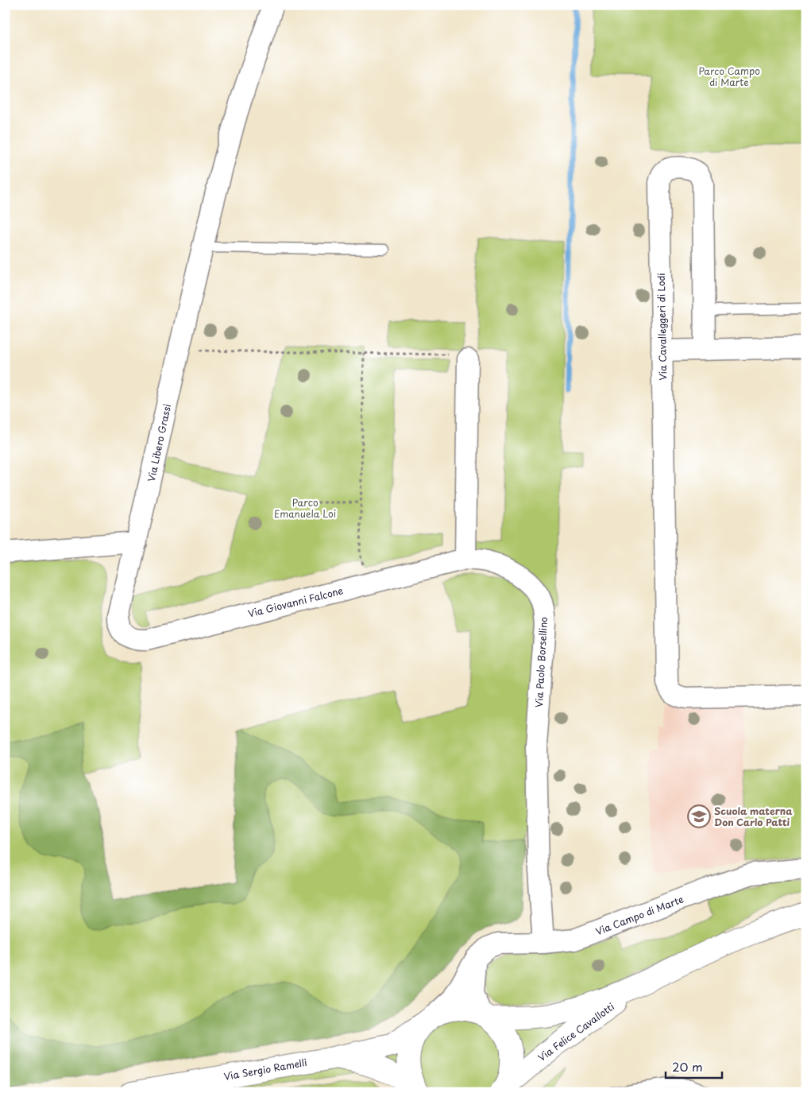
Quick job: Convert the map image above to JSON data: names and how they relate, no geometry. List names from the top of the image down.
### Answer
{
  "streets": {
    "street": [
      "Via Cavalleggeri di Lodi",
      "Via Libero Grassi",
      "Via Giovanni Falcone",
      "Via Paolo Borsellino",
      "Via Campo di Marte",
      "Via Felice Cavallotti",
      "Via Sergio Ramelli"
    ]
  },
  "crossings": [
    ["Via Libero Grassi", "Via Giovanni Falcone"],
    ["Via Giovanni Falcone", "Via Paolo Borsellino"],
    ["Via Paolo Borsellino", "Via Campo di Marte"],
    ["Via Campo di Marte", "Via Felice Cavallotti"],
    ["Via Campo di Marte", "Via Sergio Ramelli"],
    ["Via Felice Cavallotti", "Via Sergio Ramelli"]
  ],
  "parks": ["Parco Campo di Marte", "Parco Emanuela Loi"],
  "places": {
    "school or university": ["Scuola materna Don Carlo Patti"]
  },
  "scale_bar": "20 m"
}
